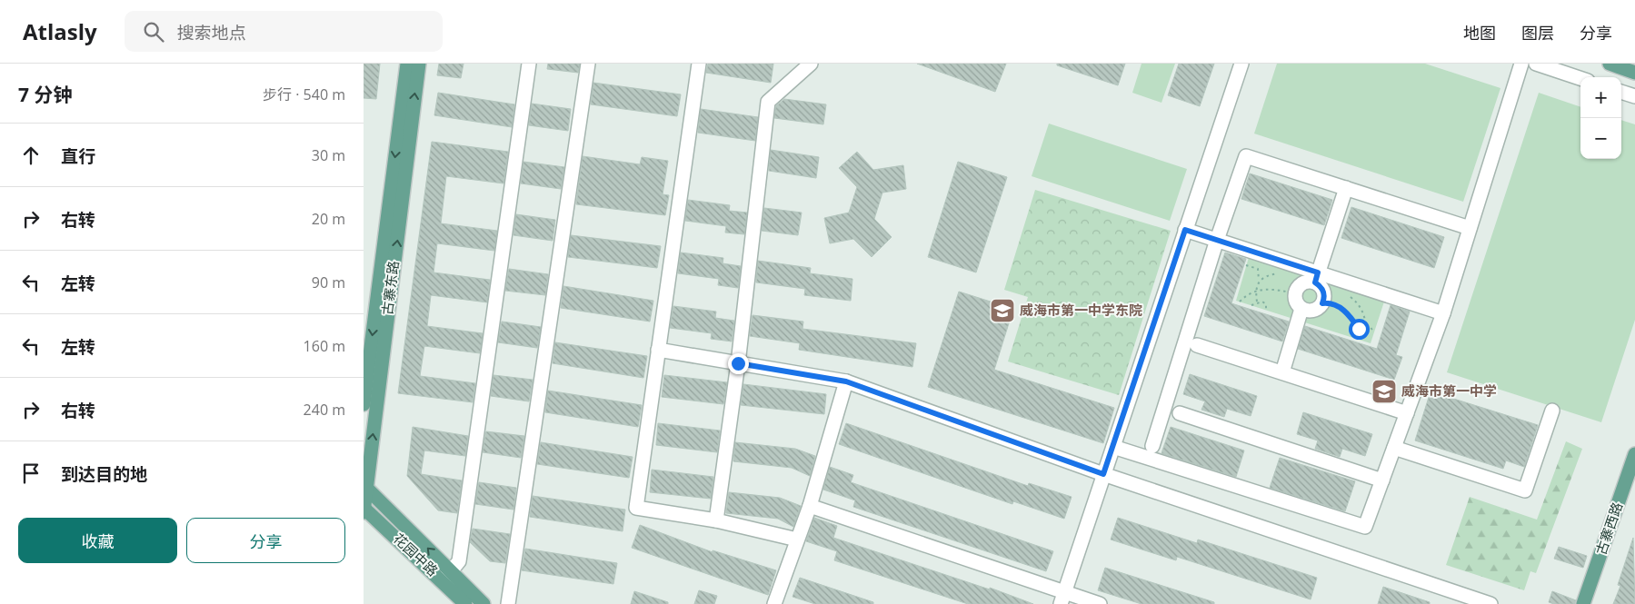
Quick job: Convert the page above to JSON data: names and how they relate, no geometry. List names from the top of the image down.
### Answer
{
  "streets": {
    "main road": ["古寨东路", "古寨西路", "花园中路"]
  },
  "crossings": [
    ["古寨东路", "花园中路"]
  ],
  "places": {
    "school or university": ["威海市第一中学东院", "威海市第一中学"]
  },
  "page": {
    "header": "Atlasly",
    "search": "搜索地点",
    "nav": ["地图", "图层", "分享"],
    "heading": ["7 分钟", "步行 · 540 m"],
    "map_buttons": ["+", "−"],
    "list": [
      ["直行", "30 m"],
      ["右转", "20 m"],
      ["左转", "90 m"],
      ["左转", "160 m"],
      ["右转", "240 m"],
      "到达目的地"
    ],
    "buttons": ["收藏", "分享"]
  }
}
